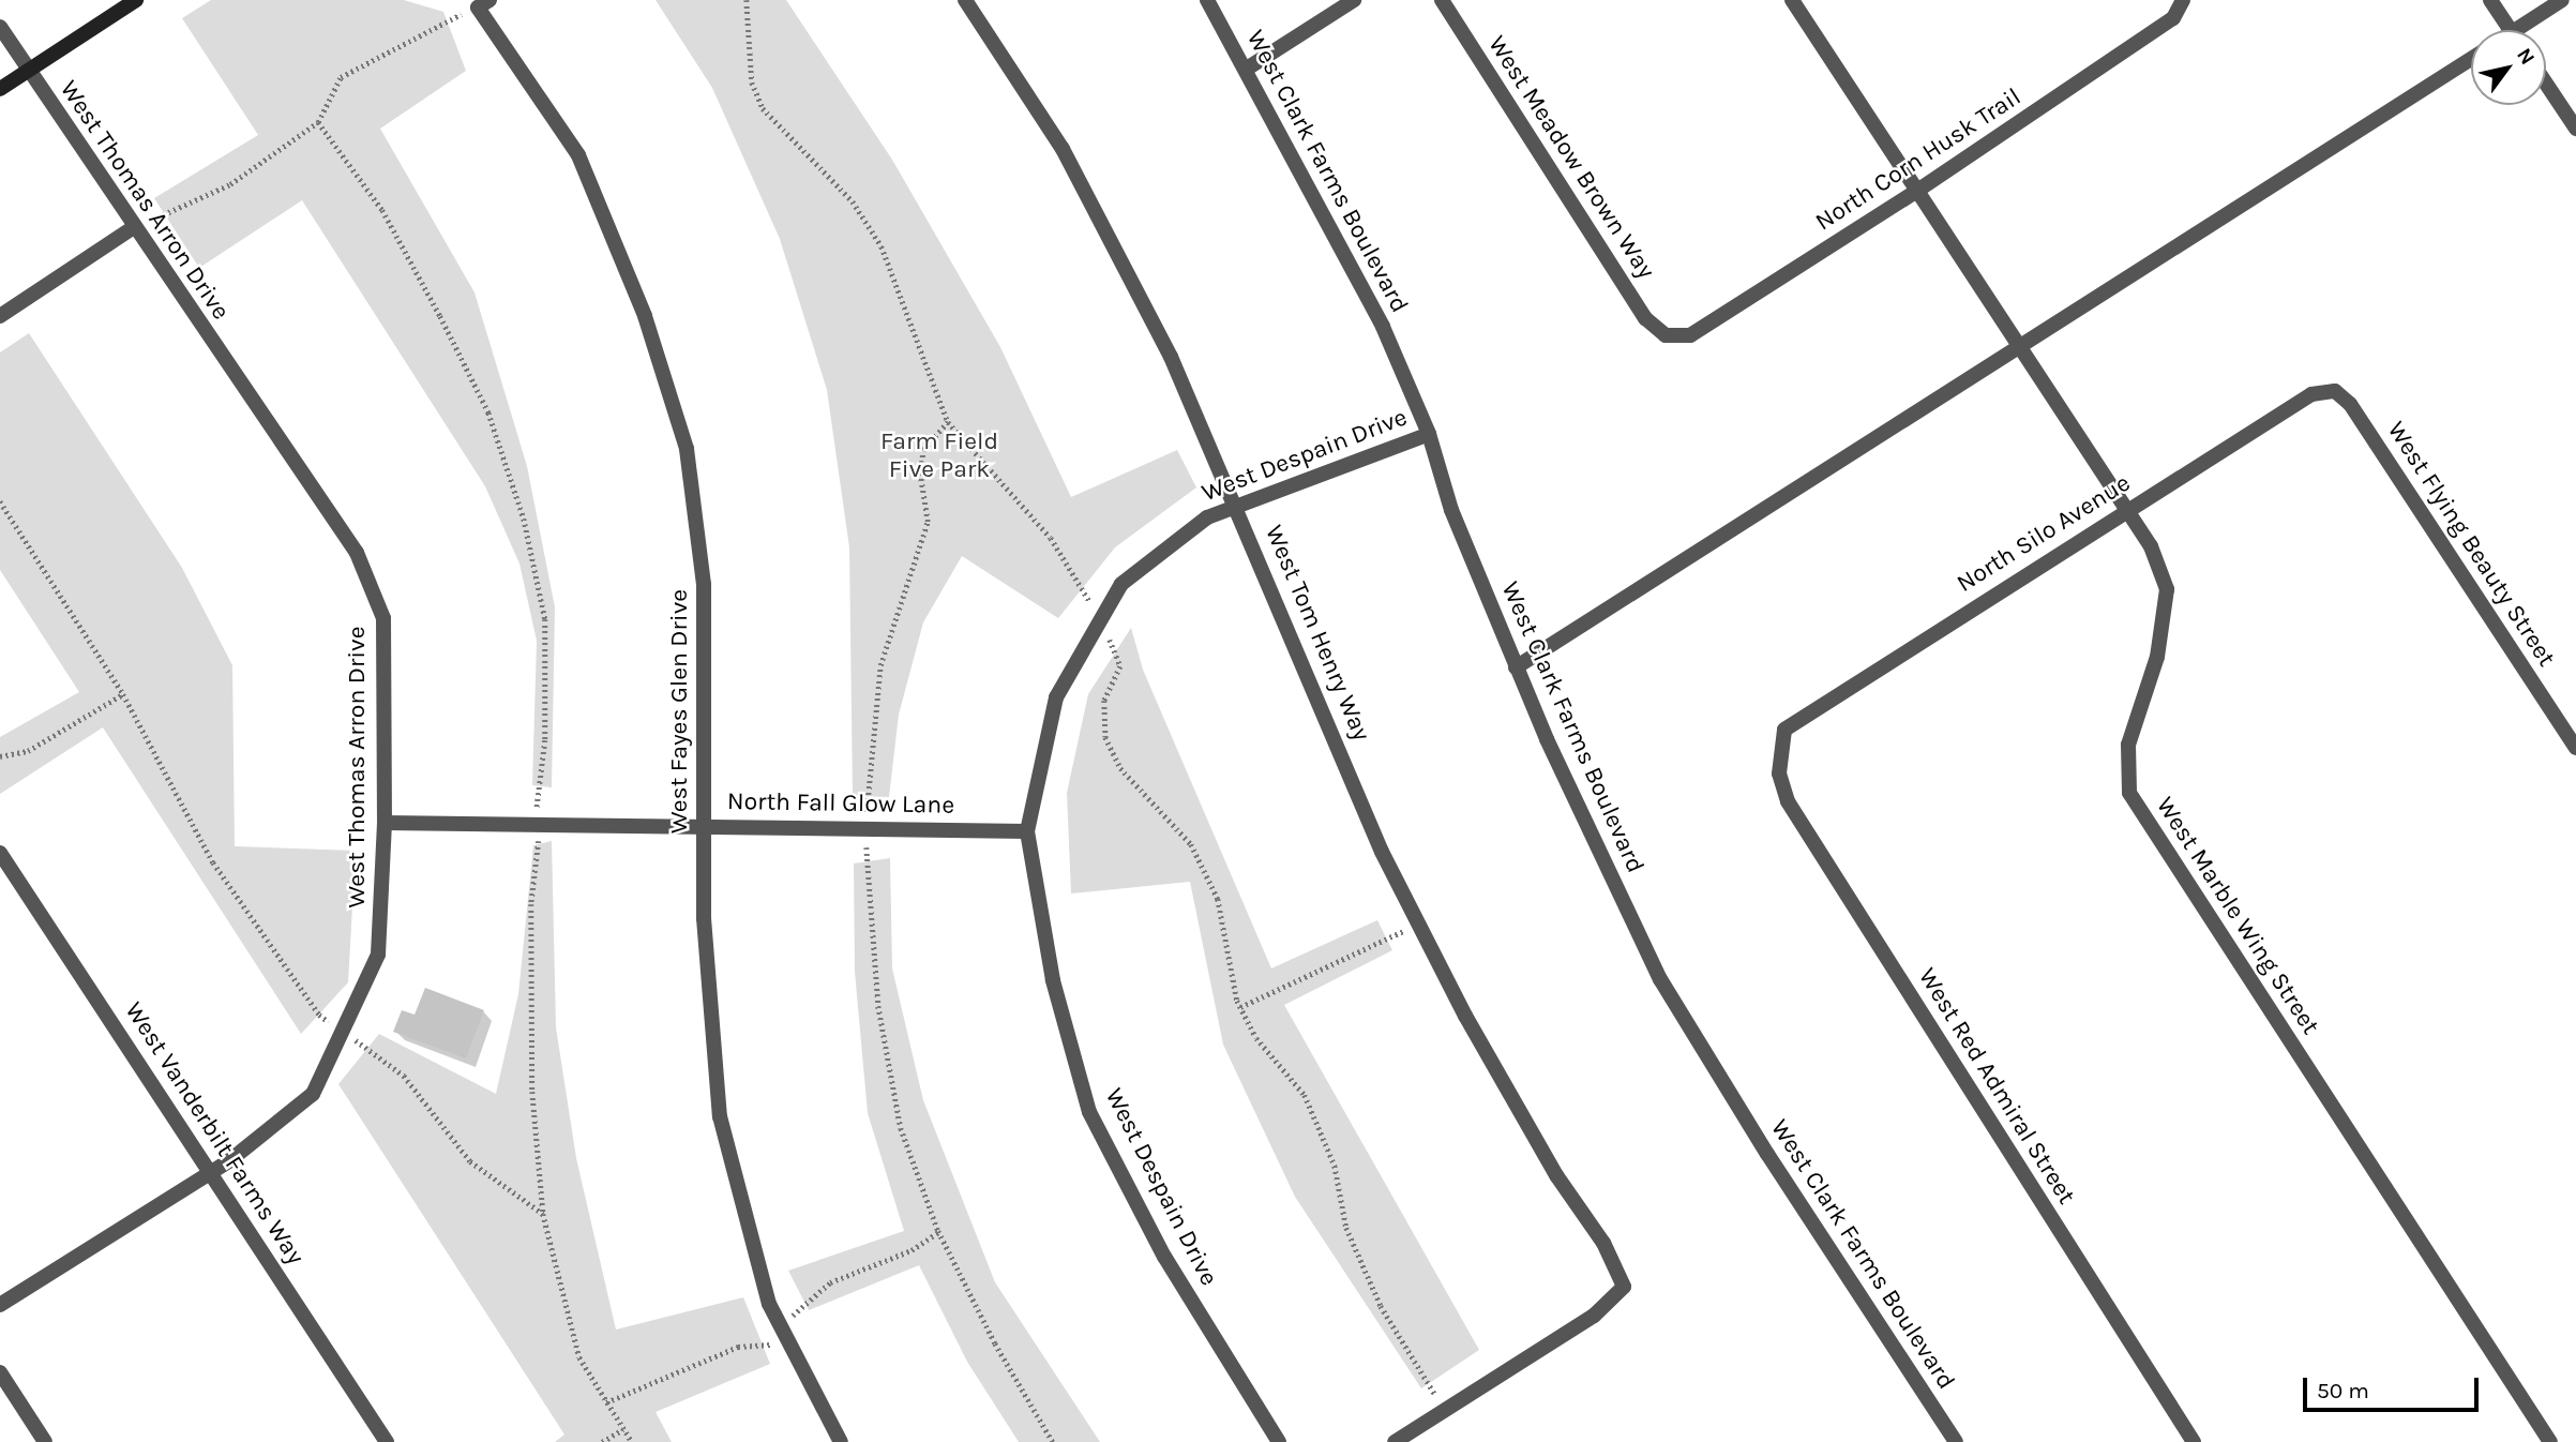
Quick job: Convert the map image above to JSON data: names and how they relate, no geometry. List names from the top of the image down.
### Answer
{
  "streets": {
    "street": [
      "West Meadow Brown Way",
      "North Corn Husk Trail",
      "West Clark Farms Boulevard",
      "West Thomas Arron Drive",
      "West Despain Drive",
      "North Silo Avenue",
      "West Flying Beauty Street",
      "West Tom Henry Way",
      "West Fayes Glen Drive",
      "North Fall Glow Lane",
      "West Marble Wing Street",
      "West Red Admiral Street",
      "West Vanderbilt Farms Way"
    ]
  },
  "crossings": [
    ["West Meadow Brown Way", "North Corn Husk Trail"],
    ["North Corn Husk Trail", "West Marble Wing Street"],
    ["West Clark Farms Boulevard", "West Despain Drive"],
    ["West Thomas Arron Drive", "North Fall Glow Lane"],
    ["West Thomas Arron Drive", "West Vanderbilt Farms Way"],
    ["West Despain Drive", "West Tom Henry Way"],
    ["West Despain Drive", "North Fall Glow Lane"],
    ["North Silo Avenue", "West Flying Beauty Street"],
    ["North Silo Avenue", "West Marble Wing Street"],
    ["North Silo Avenue", "West Red Admiral Street"],
    ["West Fayes Glen Drive", "North Fall Glow Lane"]
  ],
  "parks": ["Farm Field Five Park"],
  "scale_bar": "50 m",
  "north": "top right"
}
